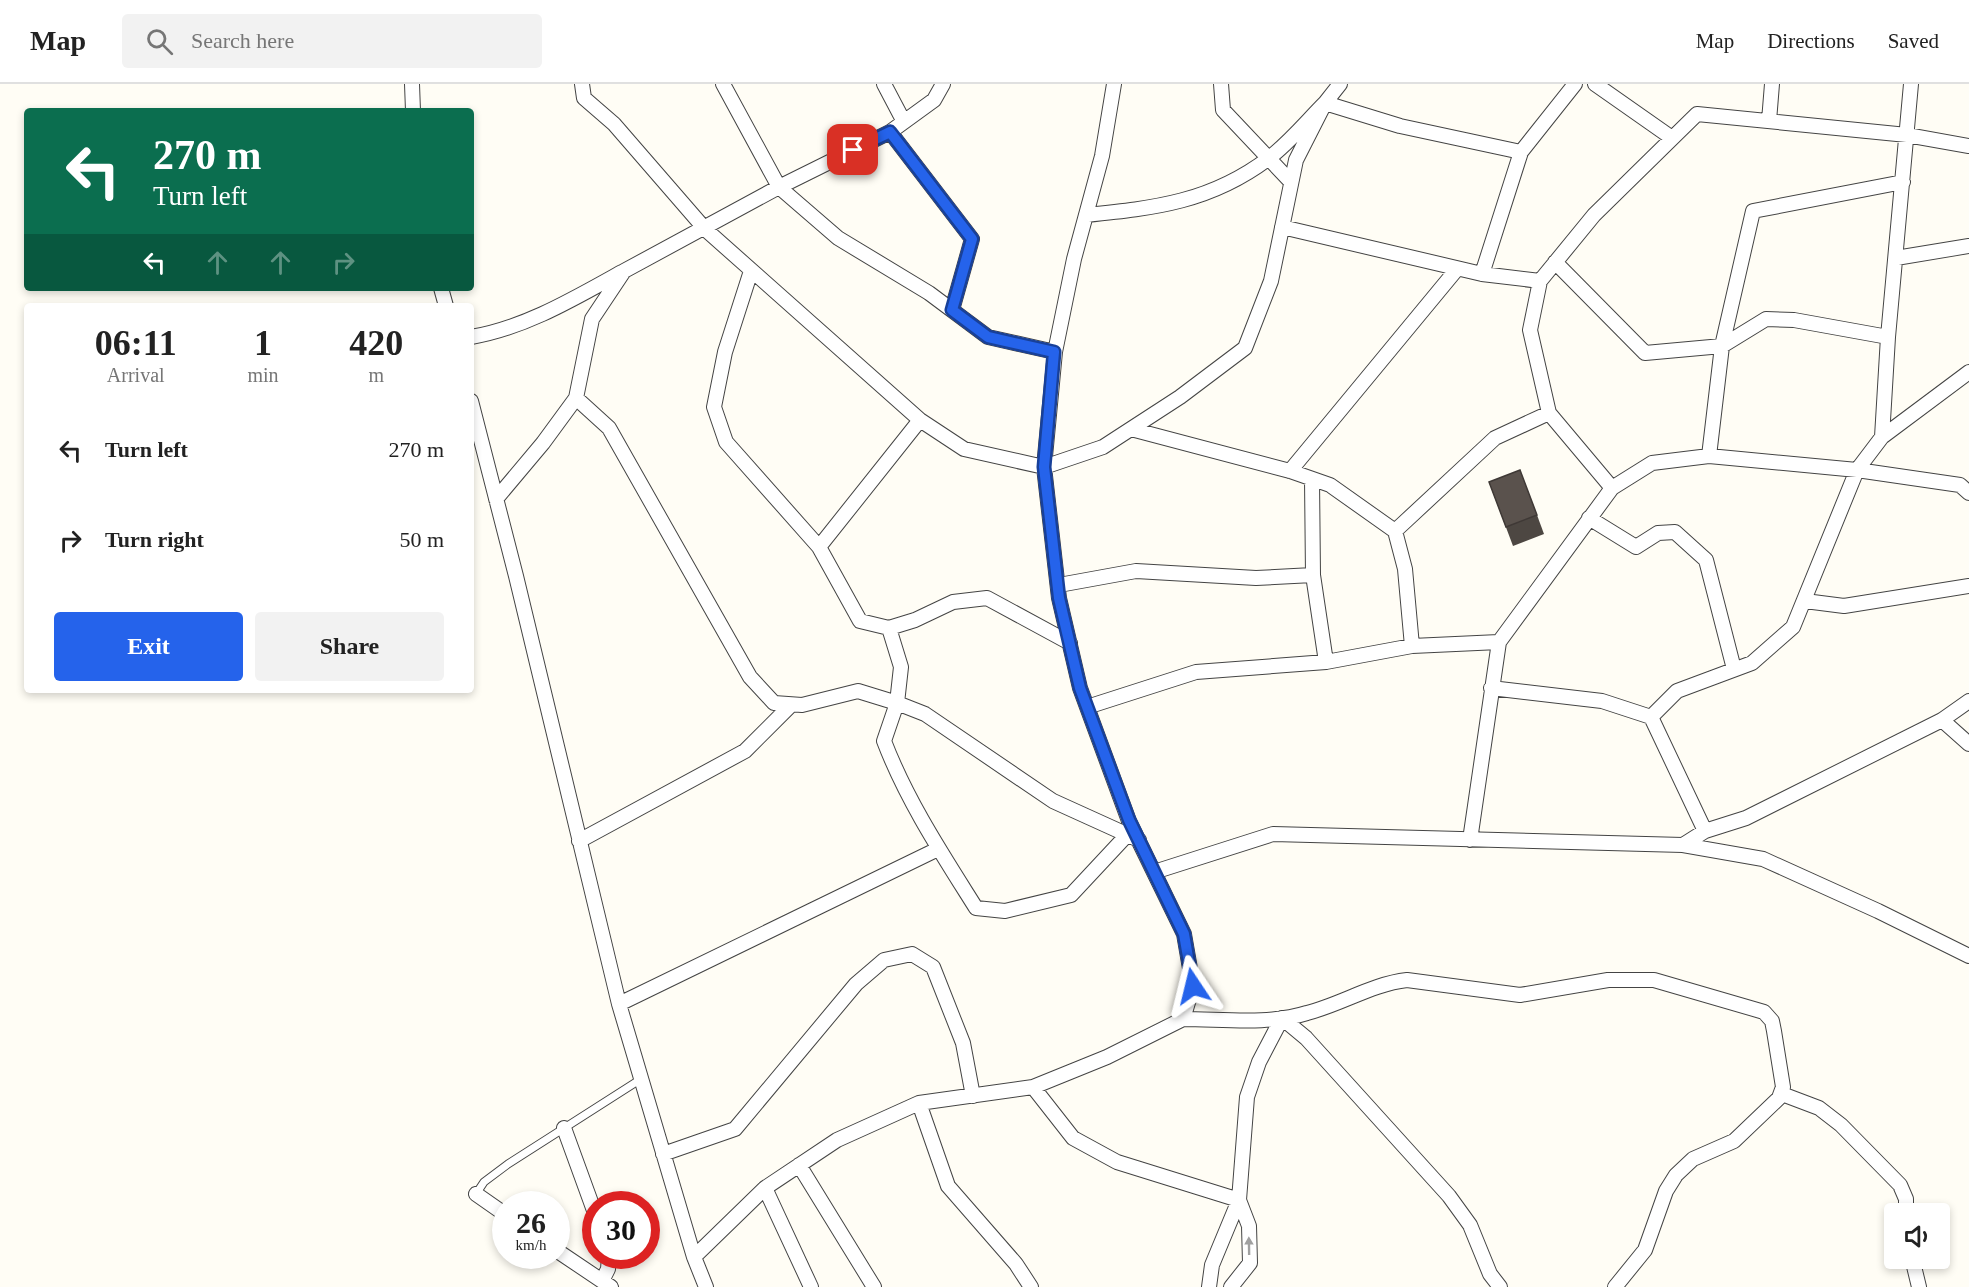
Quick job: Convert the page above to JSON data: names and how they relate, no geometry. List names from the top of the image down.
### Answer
{
  "page": {
    "header": "Map",
    "search": "Search here",
    "nav": ["Map", "Directions", "Saved"],
    "turn": ["270 m", "Turn left"],
    "eta": [
      "06:11",
      "Arrival",
      "1",
      "min",
      "420",
      "m"
    ],
    "list": [
      {
        "name": "Turn left",
        "value": "270 m"
      },
      {
        "name": "Turn right",
        "value": "50 m"
      }
    ],
    "buttons": ["Exit", "Share"],
    "speed": "26 km/h",
    "limit": "30"
  }
}
